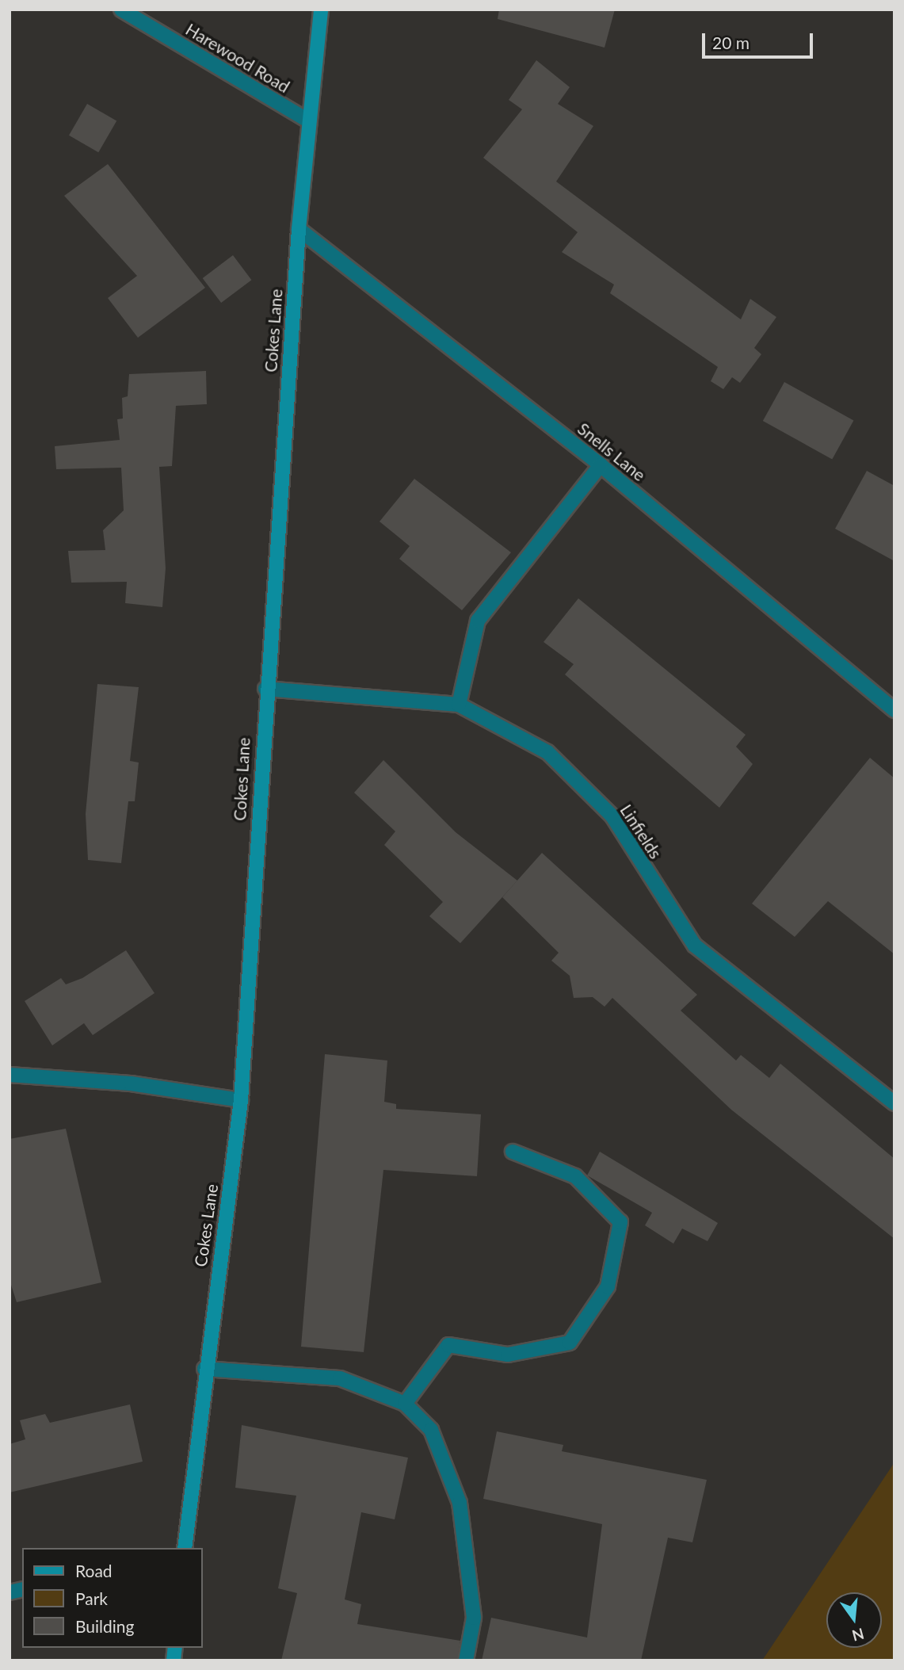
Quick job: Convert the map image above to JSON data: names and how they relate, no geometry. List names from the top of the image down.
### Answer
{
  "streets": {
    "main road": ["Cokes Lane"],
    "street": ["Harewood Road", "Snells Lane", "Linfields"]
  },
  "crossings": [
    ["Harewood Road", "Cokes Lane"],
    ["Cokes Lane", "Snells Lane"],
    ["Cokes Lane", "Linfields"]
  ],
  "legend": ["Road", "Park", "Building"],
  "scale_bar": "20 m",
  "north": "bottom"
}
